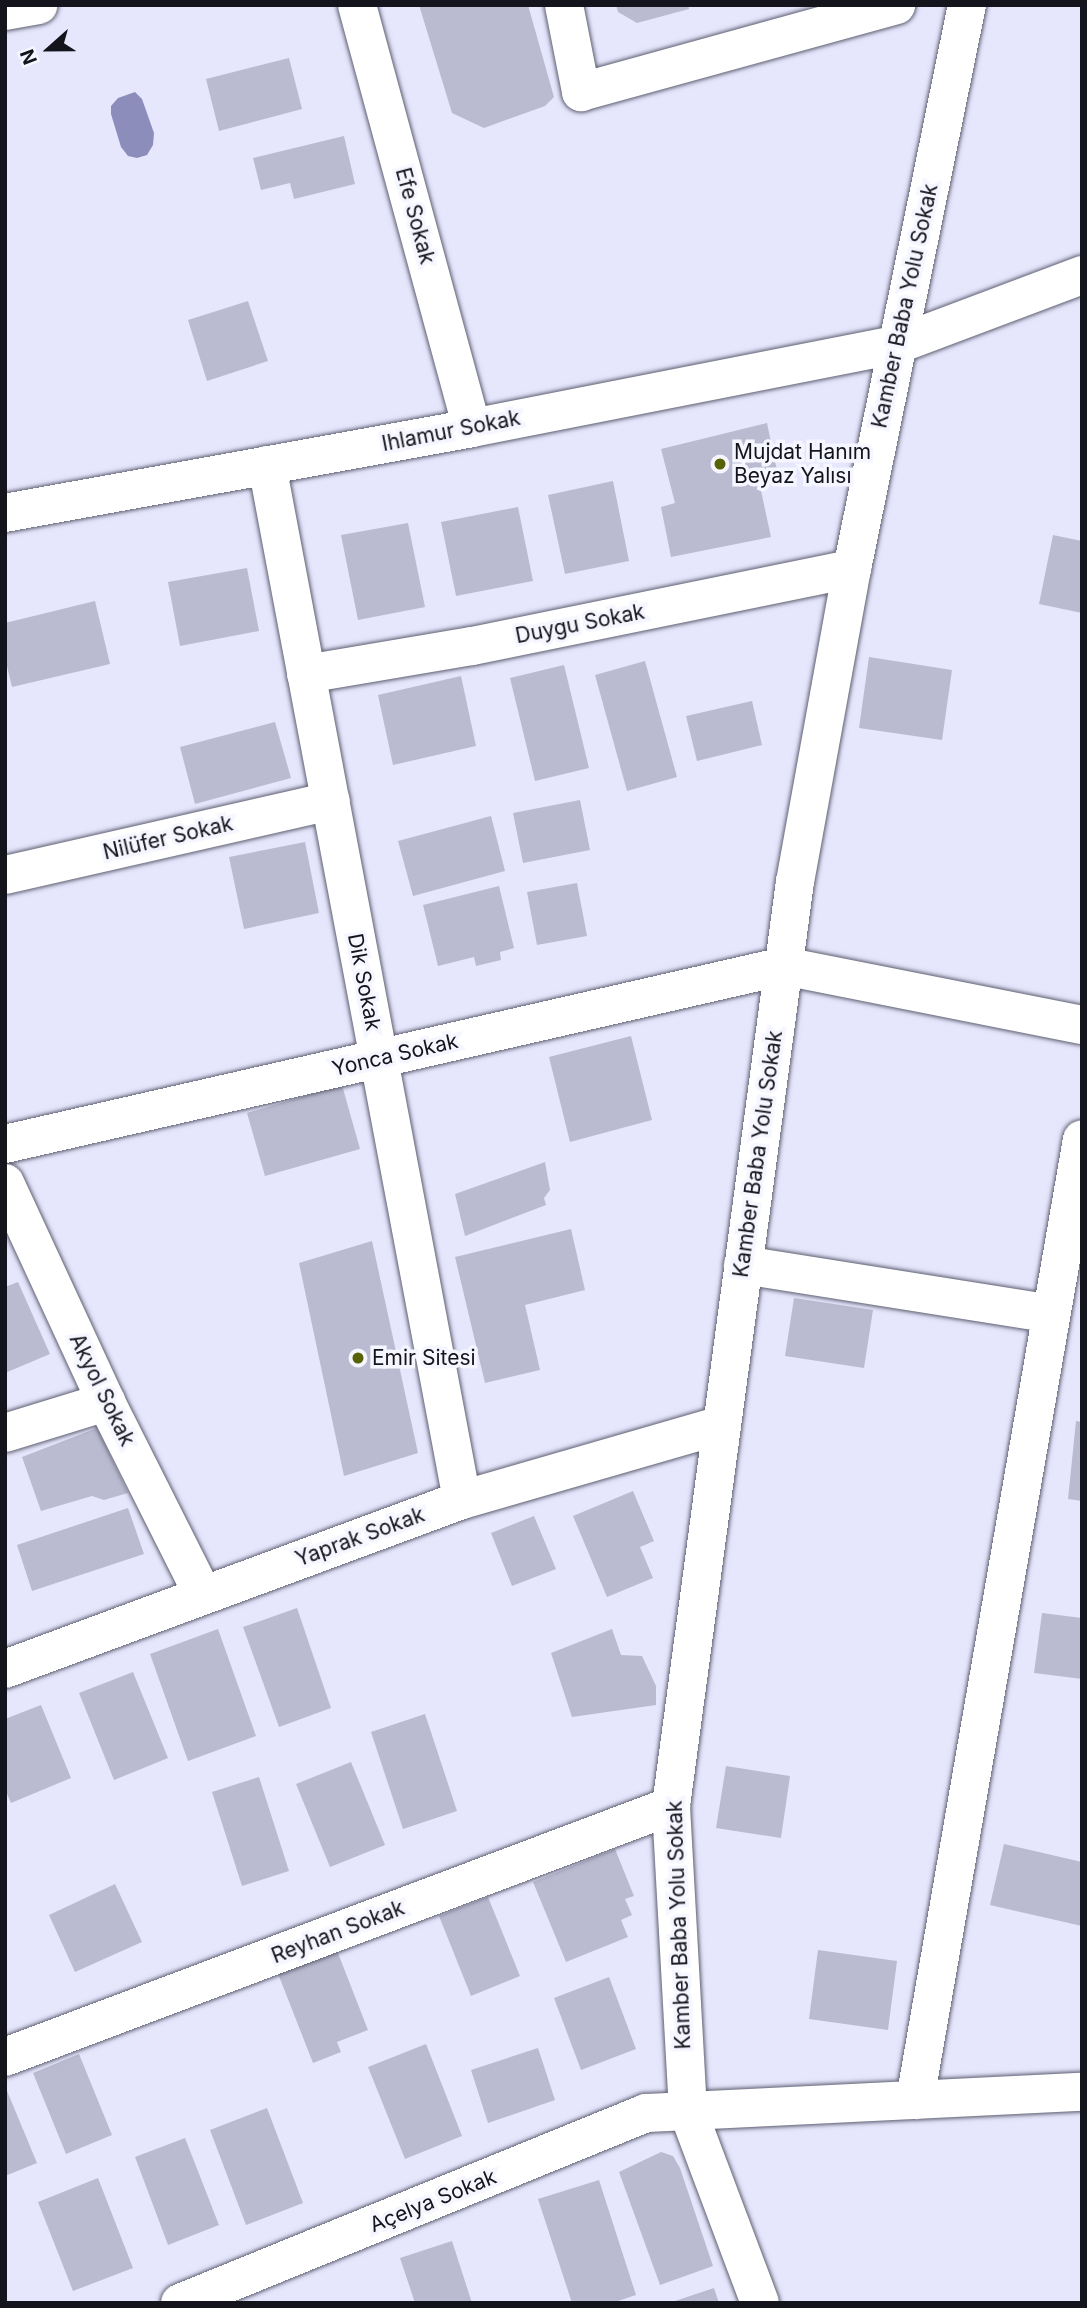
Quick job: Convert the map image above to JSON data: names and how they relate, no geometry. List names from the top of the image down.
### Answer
{
  "streets": {
    "street": [
      "Efe Sokak",
      "Kamber Baba Yolu Sokak",
      "Ihlamur Sokak",
      "Duygu Sokak",
      "Nilüfer Sokak",
      "Dik Sokak",
      "Yonca Sokak",
      "Akyol Sokak",
      "Yaprak Sokak",
      "Reyhan Sokak",
      "Açelya Sokak"
    ]
  },
  "crossings": [
    ["Efe Sokak", "Ihlamur Sokak"],
    ["Kamber Baba Yolu Sokak", "Ihlamur Sokak"],
    ["Kamber Baba Yolu Sokak", "Duygu Sokak"],
    ["Kamber Baba Yolu Sokak", "Yonca Sokak"],
    ["Kamber Baba Yolu Sokak", "Yaprak Sokak"],
    ["Kamber Baba Yolu Sokak", "Reyhan Sokak"],
    ["Kamber Baba Yolu Sokak", "Açelya Sokak"],
    ["Ihlamur Sokak", "Dik Sokak"],
    ["Duygu Sokak", "Dik Sokak"],
    ["Nilüfer Sokak", "Dik Sokak"],
    ["Dik Sokak", "Yonca Sokak"],
    ["Dik Sokak", "Yaprak Sokak"],
    ["Akyol Sokak", "Yaprak Sokak"]
  ],
  "places": ["Mujdat Hanım Beyaz Yalısı", "Emir Sitesi"],
  "north": "left"
}
